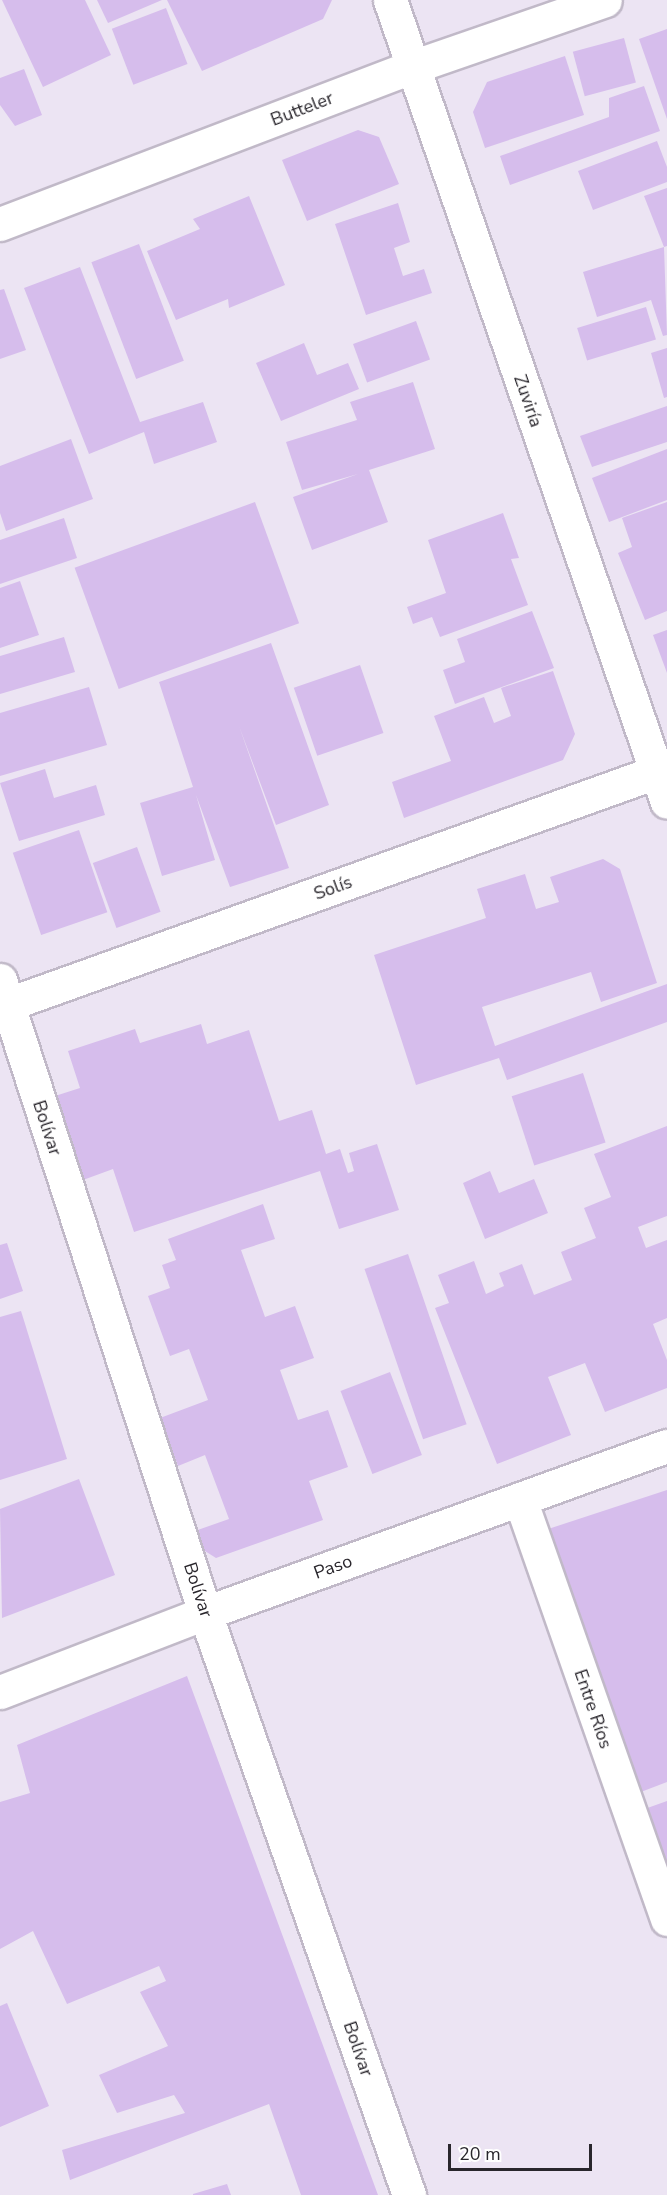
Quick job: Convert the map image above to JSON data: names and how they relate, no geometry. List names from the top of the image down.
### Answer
{
  "streets": {
    "street": [
      "Butteler",
      "Zuviría",
      "Solís",
      "Bolívar",
      "Paso",
      "Entre Ríos"
    ]
  },
  "crossings": [
    ["Butteler", "Zuviría"],
    ["Zuviría", "Solís"],
    ["Solís", "Bolívar"],
    ["Bolívar", "Paso"],
    ["Paso", "Entre Ríos"]
  ],
  "scale_bar": "20 m"
}
